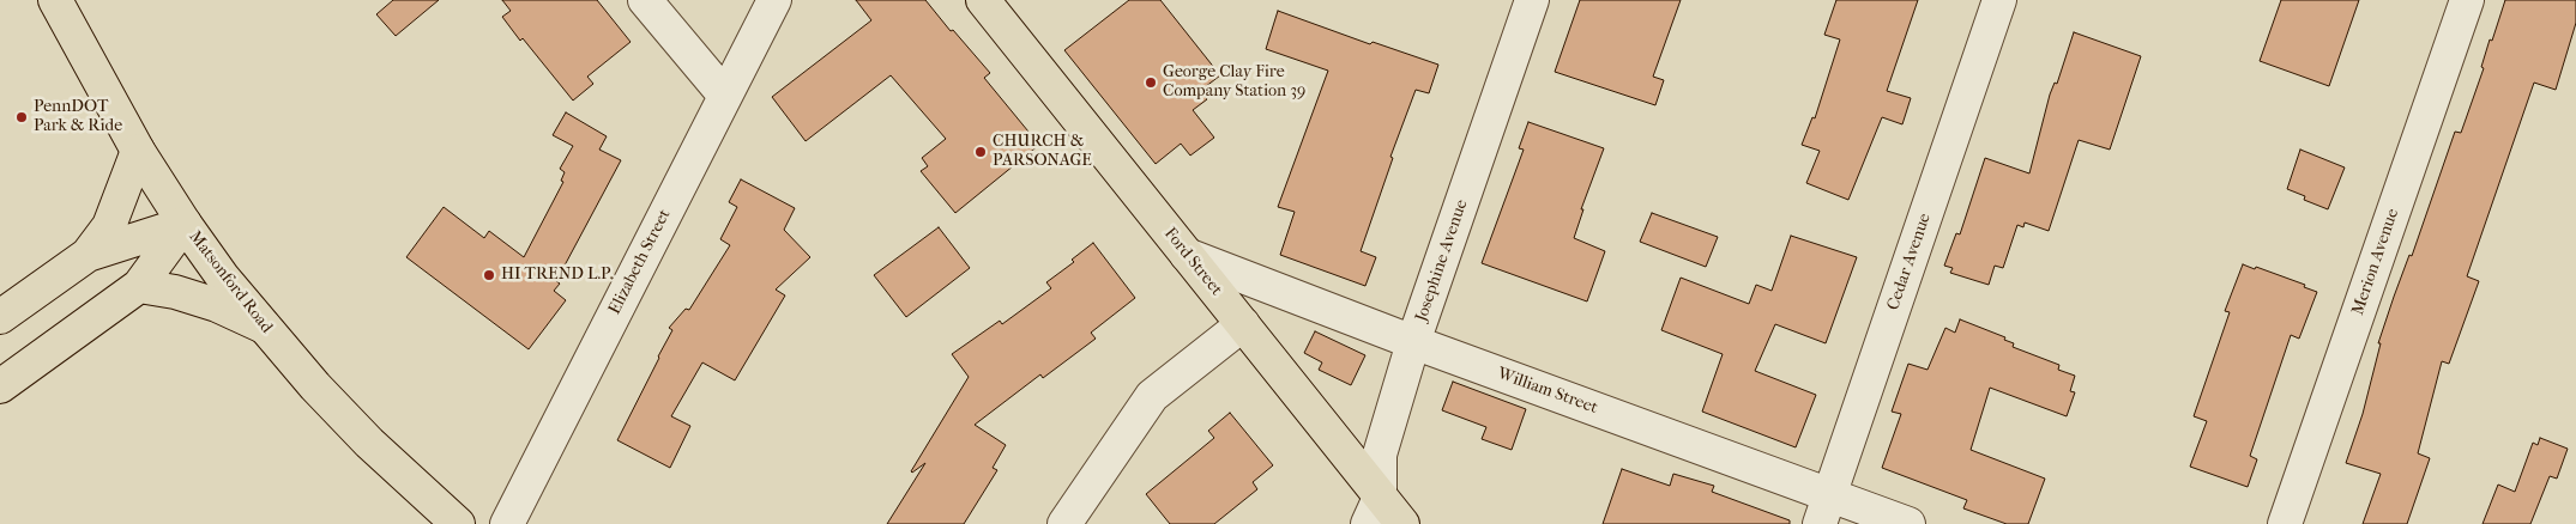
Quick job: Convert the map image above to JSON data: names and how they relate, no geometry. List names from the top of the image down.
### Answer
{
  "streets": {
    "main road": ["Ford Street", "Matsonford Road"],
    "street": [
      "Josephine Avenue",
      "Elizabeth Street",
      "Cedar Avenue",
      "Merion Avenue",
      "William Street"
    ]
  },
  "crossings": [
    ["Josephine Avenue", "Ford Street"],
    ["Josephine Avenue", "William Street"],
    ["Ford Street", "William Street"],
    ["Cedar Avenue", "William Street"]
  ],
  "places": [
    "George Clay Fire Company Station 39",
    "PennDOT Park & Ride",
    "CHURCH & PARSONAGE",
    "HI TREND L.P."
  ]
}
